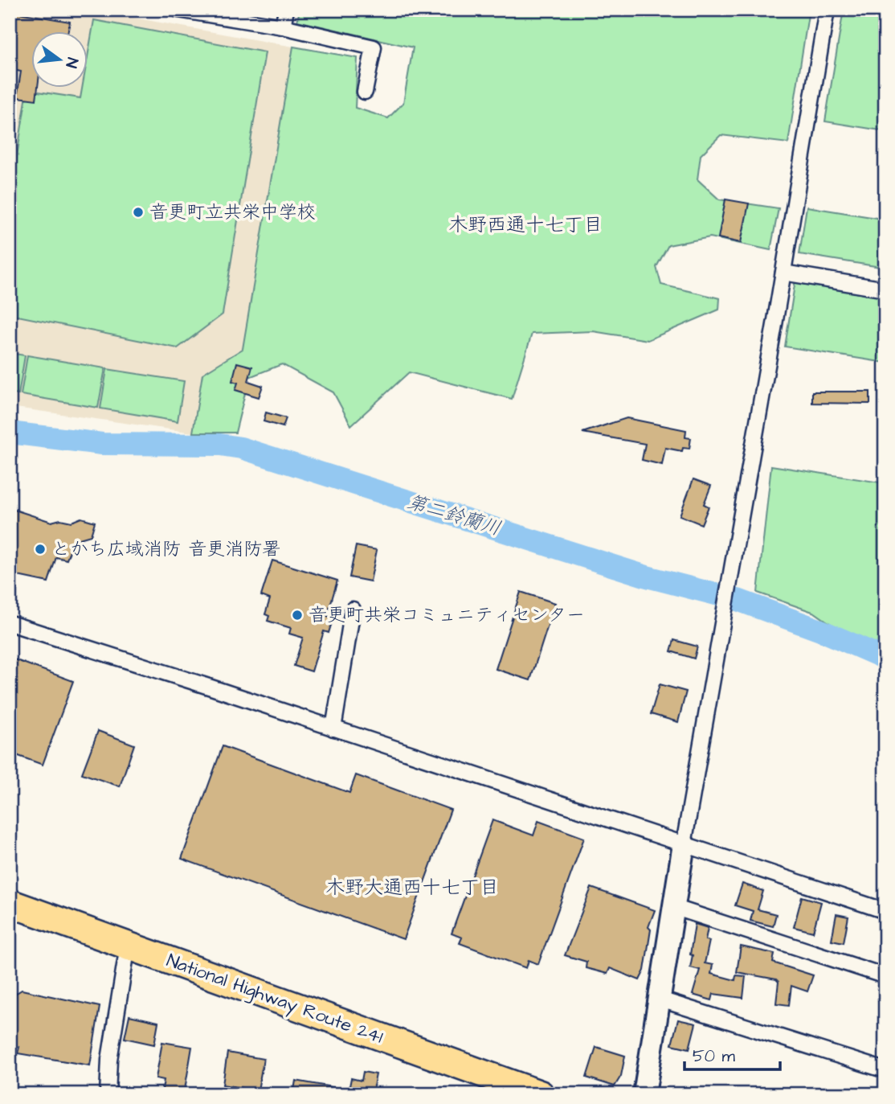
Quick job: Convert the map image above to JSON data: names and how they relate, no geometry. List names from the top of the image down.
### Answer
{
  "streets": {
    "highway": ["National Highway Route 241"]
  },
  "districts": ["木野西通十七丁目", "木野大通西十七丁目"],
  "water": ["第二鈴蘭川"],
  "places": ["音更町立共栄中学校", "とかち広域消防 音更消防署", "音更町共栄コミュニティセンター"],
  "scale_bar": "50 m",
  "north": "right"
}
